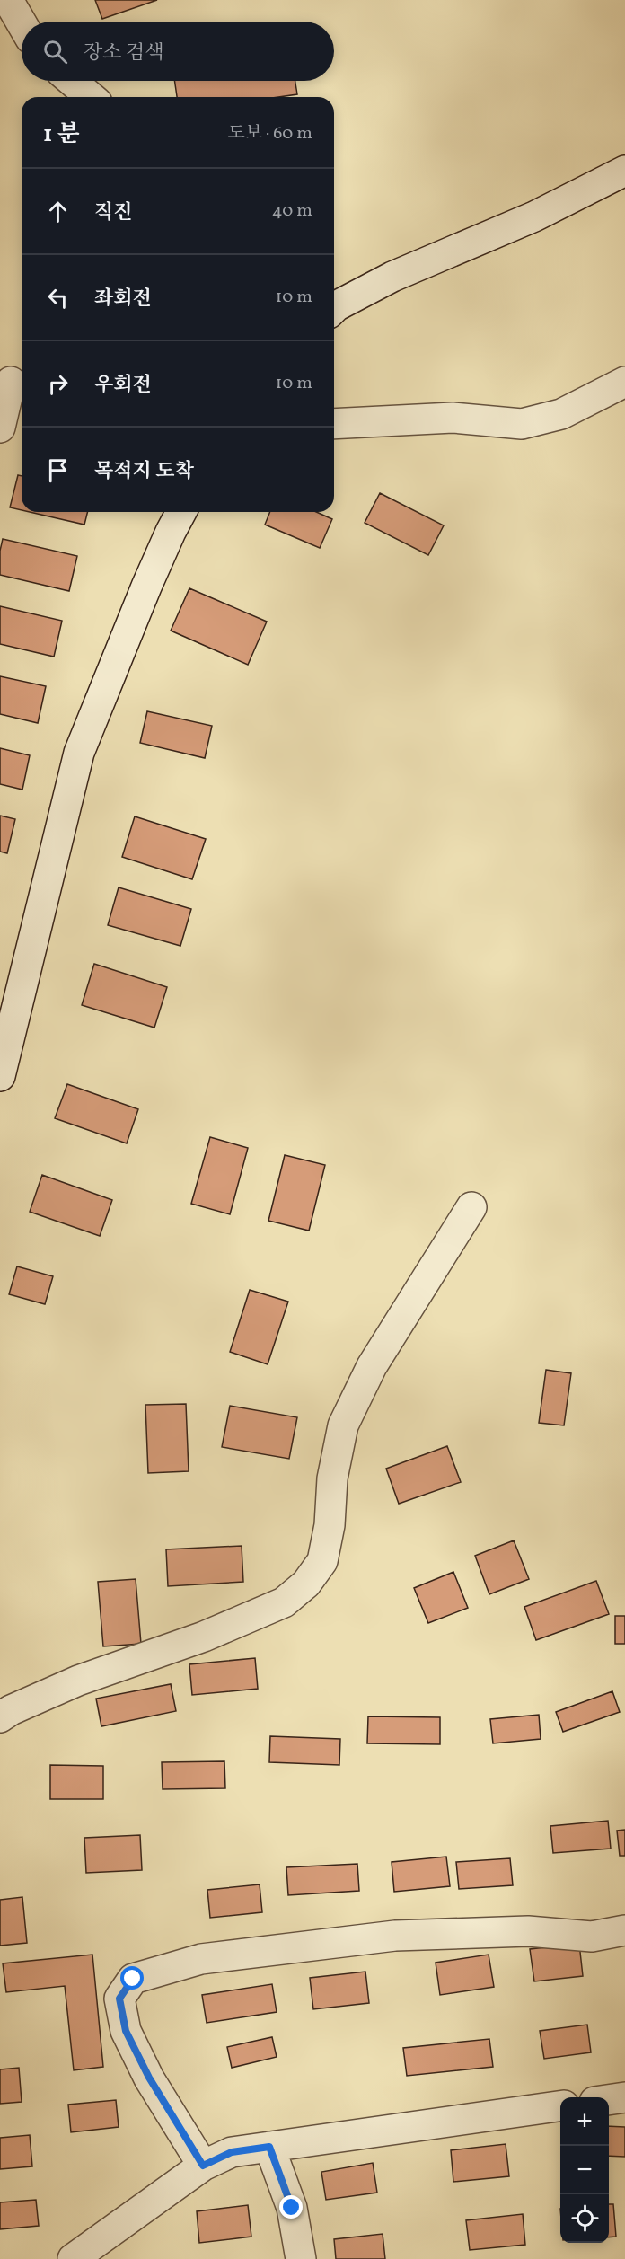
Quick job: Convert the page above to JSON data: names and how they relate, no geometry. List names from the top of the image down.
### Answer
{
  "page": {
    "search": "장소 검색",
    "heading": ["1 분", "도보 · 60 m"],
    "list": [
      ["직진", "40 m"],
      ["좌회전", "10 m"],
      ["우회전", "10 m"],
      "목적지 도착"
    ],
    "map_buttons": ["+", "−"]
  }
}
